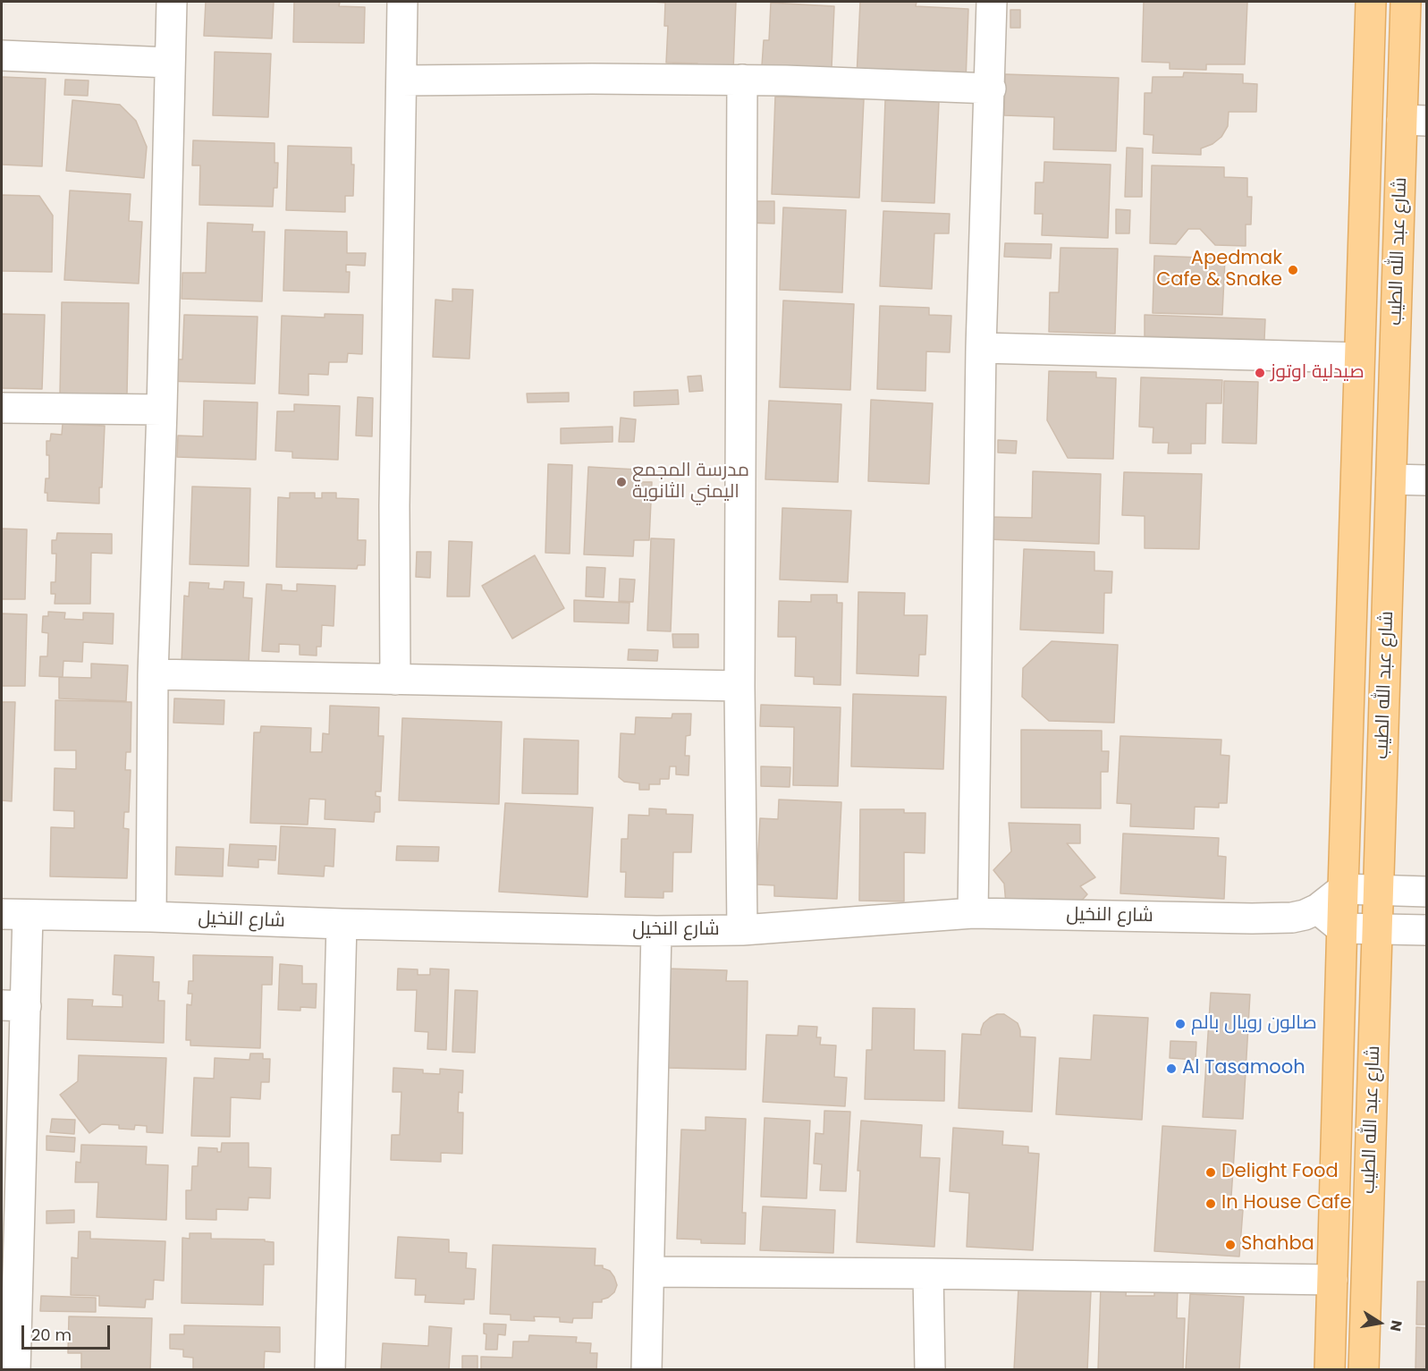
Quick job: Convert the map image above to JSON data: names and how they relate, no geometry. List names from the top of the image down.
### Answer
{
  "streets": {
    "main road": ["شارع عبد الله الطيب"],
    "street": ["شارع النخيل"]
  },
  "crossings": [
    ["شارع عبد الله الطيب", "شارع النخيل"]
  ],
  "places": [
    "Apedmak Cafe & Snake",
    "صيدلية اوتوز",
    "مدرسة المجمع اليمني الثانوية",
    "صالون رويال بالم",
    "Al Tasamooh",
    "Delight Food",
    "In House Cafe",
    "Shahba"
  ],
  "scale_bar": "20 m",
  "north": "right"
}
